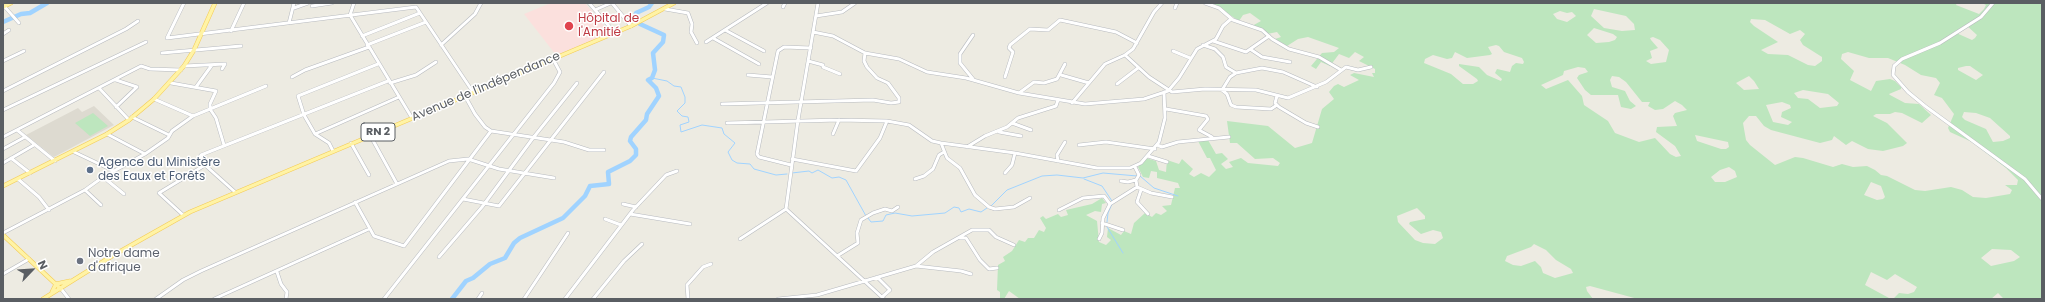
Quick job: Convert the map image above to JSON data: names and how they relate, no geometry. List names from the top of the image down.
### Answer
{
  "streets": {
    "main road": ["Avenue de l'Indépendance", "RN 2"]
  },
  "places": ["Hôpital de l'Amitié", "Agence du Ministère des Eaux et Forêts", "Notre dame d'afrique"],
  "north": "top right"
}
